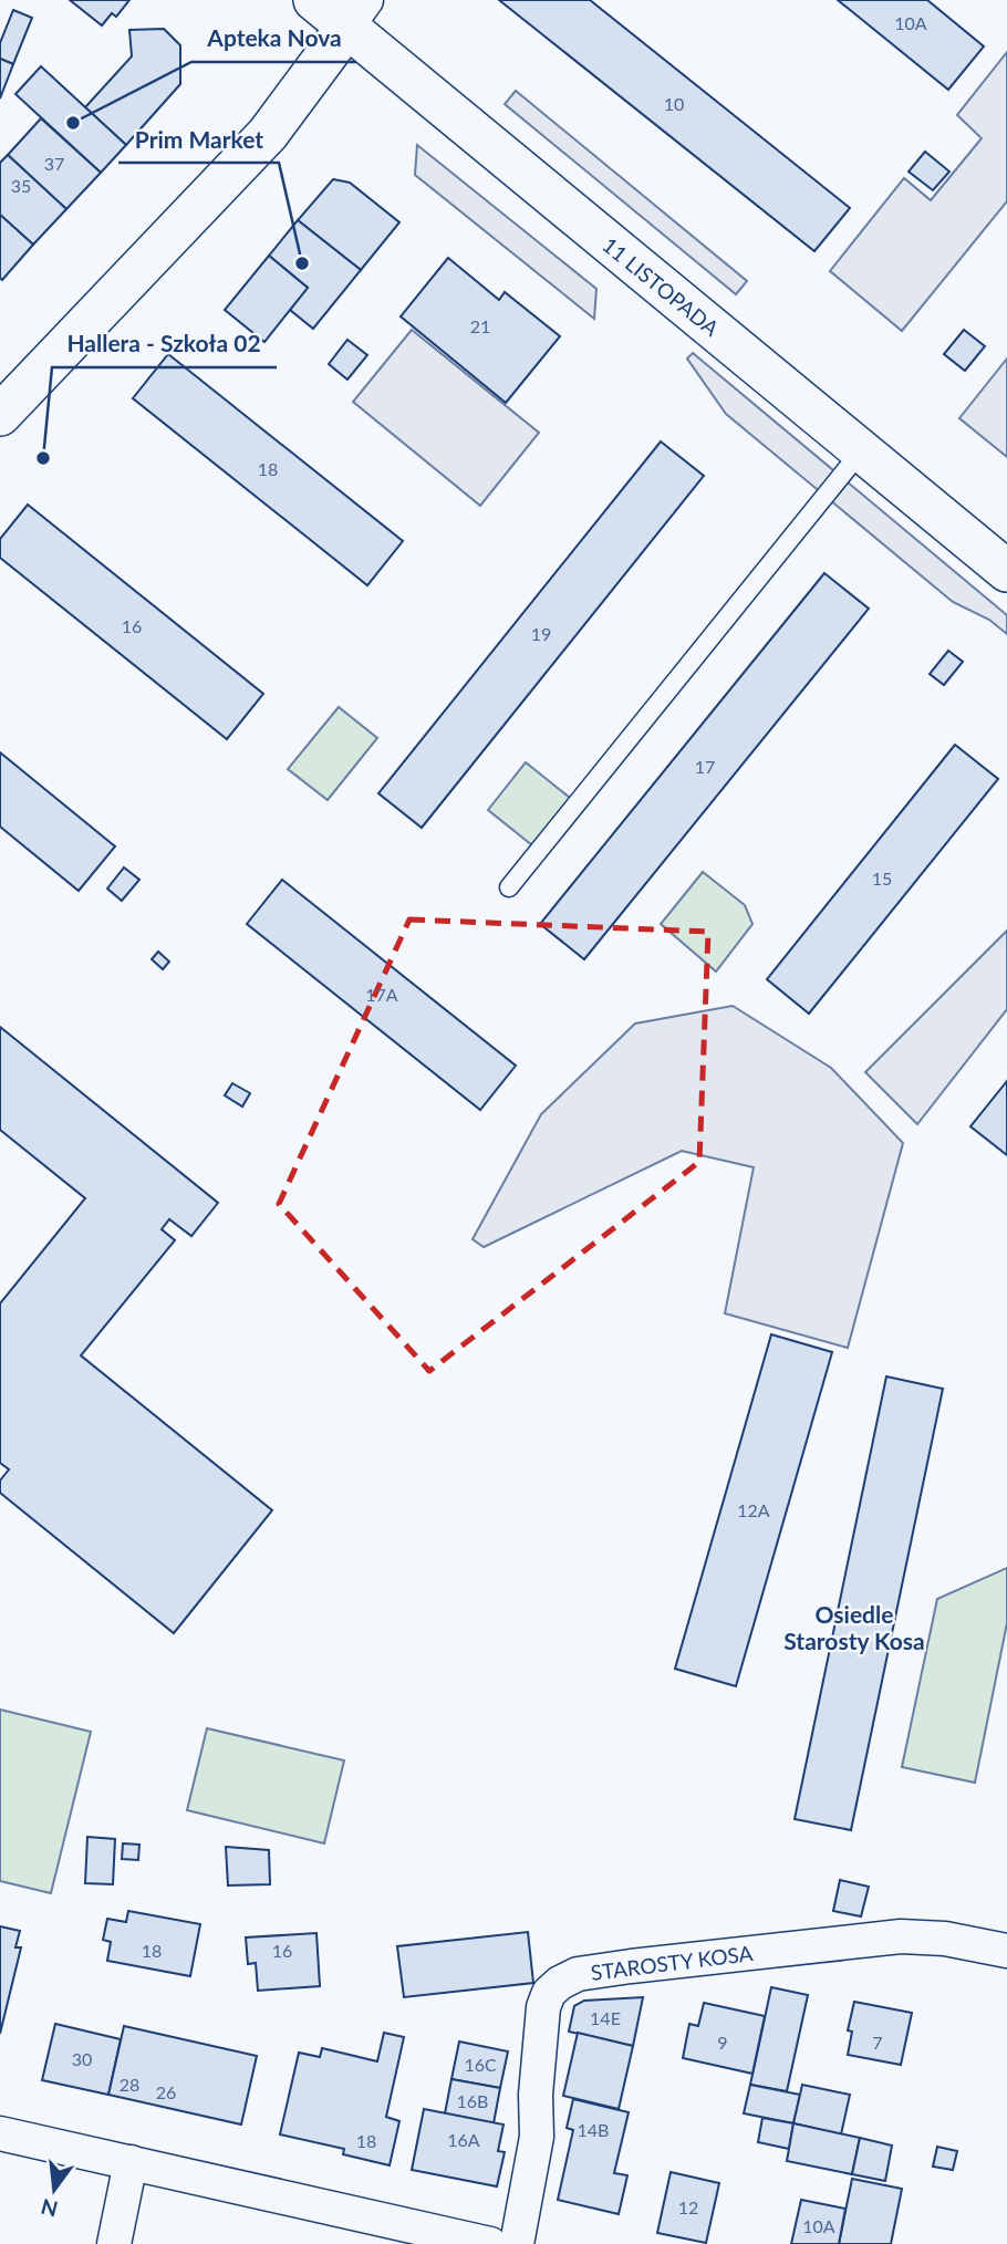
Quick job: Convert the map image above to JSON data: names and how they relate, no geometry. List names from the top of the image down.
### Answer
{
  "streets": {
    "street": ["11 LISTOPADA", "STAROSTY KOSA"]
  },
  "districts": ["Osiedle Starosty Kosa"],
  "places": ["Apteka Nova", "Prim Market", "Hallera - Szkoła 02"],
  "house_numbers": [
    "10A",
    "10",
    "37",
    "35",
    "21",
    "18",
    "16",
    "19",
    "17",
    "15",
    "17A",
    "12A",
    "18",
    "16",
    "14E",
    "9",
    "7",
    "30",
    "16C",
    "28",
    "26",
    "16B",
    "14B",
    "16A",
    "18",
    "12",
    "10A"
  ],
  "north": "bottom"
}
